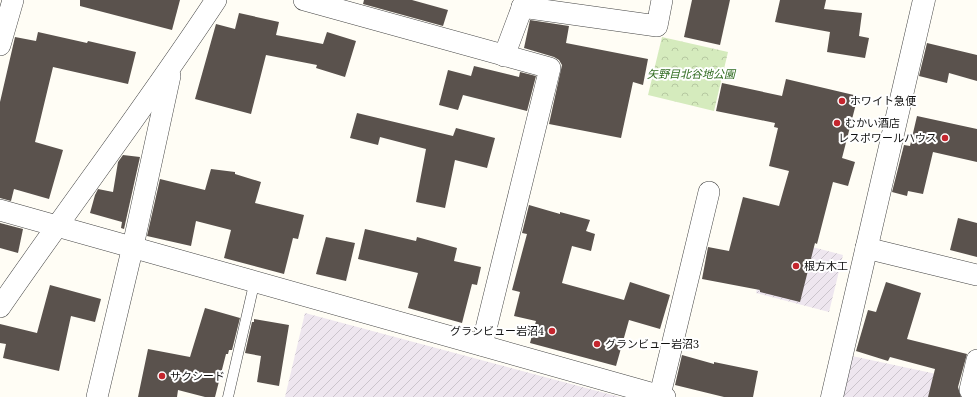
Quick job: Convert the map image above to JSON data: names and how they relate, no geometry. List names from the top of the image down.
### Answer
{
  "parks": ["矢野目北谷地公園"],
  "places": [
    "ホワイト急便",
    "むかい酒店",
    "レスポワールハウス",
    "根方木工",
    "グランビュー岩沼4",
    "グランビュー岩沼3",
    "サクシード"
  ]
}
